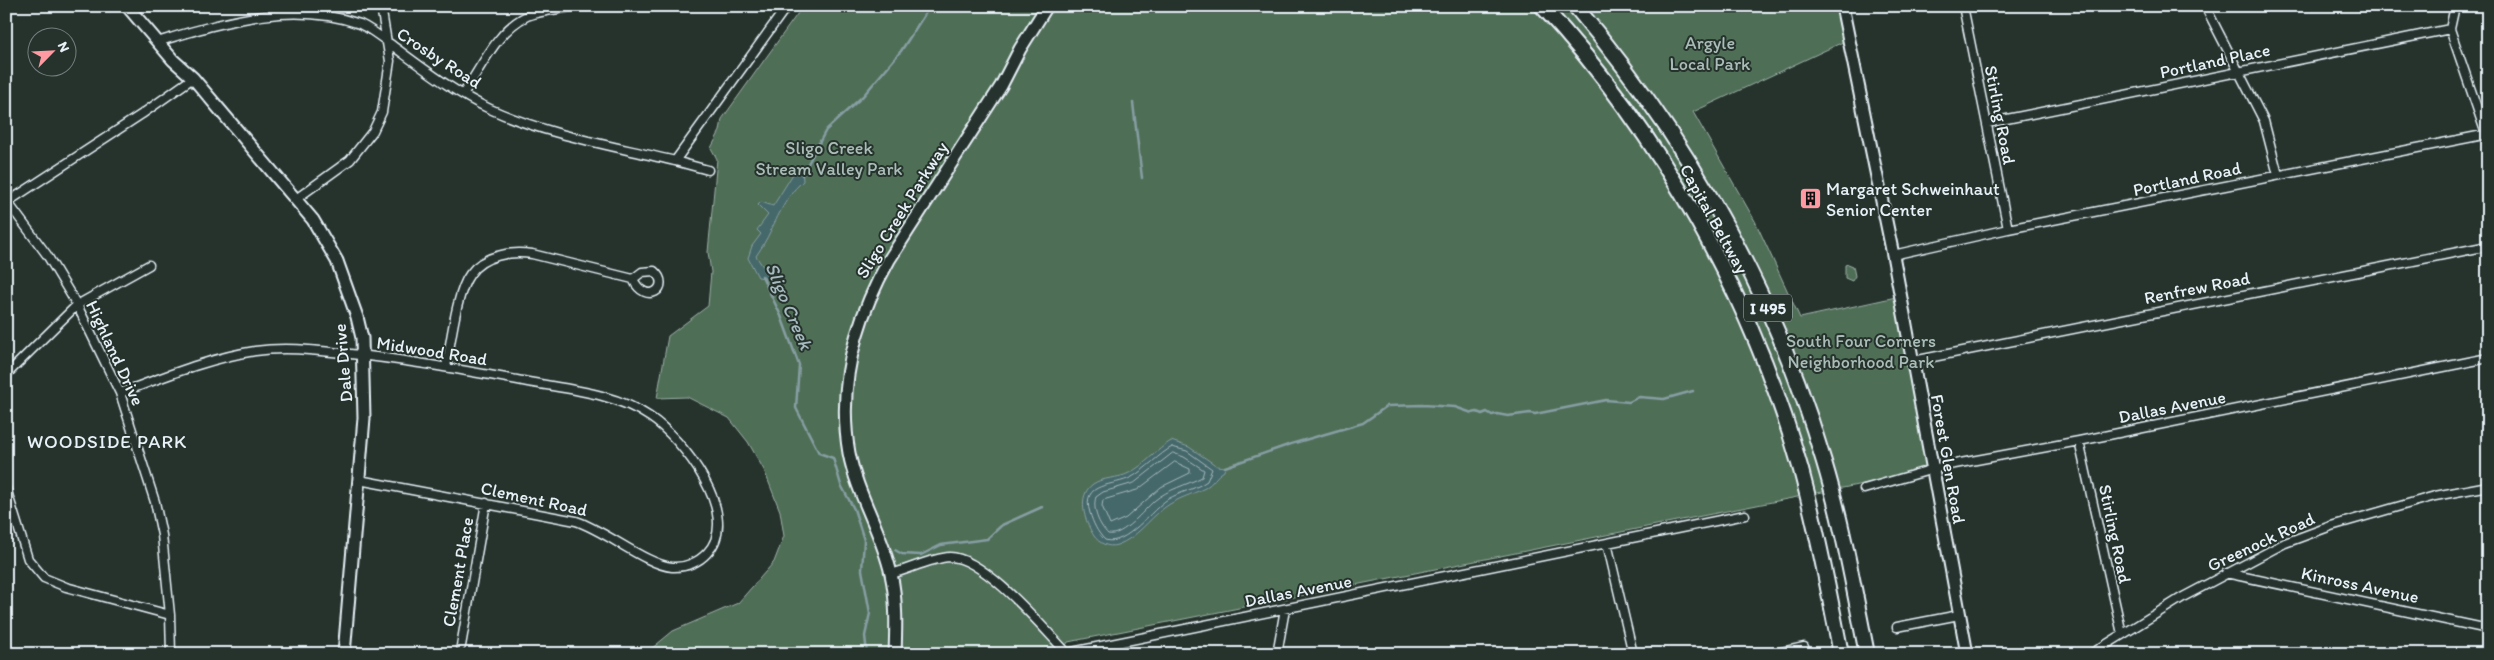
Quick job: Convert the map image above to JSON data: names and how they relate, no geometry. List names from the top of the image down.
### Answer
{
  "streets": {
    "highway": ["Capital Beltway", "I 495"],
    "street": [
      "Crosby Road",
      "Portland Place",
      "Stirling Road",
      "Portland Road",
      "Sligo Creek Parkway",
      "Renfrew Road",
      "Midwood Road",
      "Highland Drive",
      "Dale Drive",
      "Dallas Avenue",
      "Forest Glen Road",
      "Clement Road",
      "Greenock Road",
      "Clement Place",
      "Kinross Avenue"
    ]
  },
  "crossings": [
    ["Crosby Road", "Dale Drive"],
    ["Portland Place", "Stirling Road"],
    ["Stirling Road", "Portland Road"],
    ["Stirling Road", "Dallas Avenue"],
    ["Stirling Road", "Greenock Road"],
    ["Portland Road", "Forest Glen Road"],
    ["Sligo Creek Parkway", "Dallas Avenue"],
    ["Renfrew Road", "Forest Glen Road"],
    ["Midwood Road", "Highland Drive"],
    ["Midwood Road", "Dale Drive"],
    ["Midwood Road", "Clement Road"],
    ["Dale Drive", "Clement Road"],
    ["Dallas Avenue", "Forest Glen Road"],
    ["Clement Road", "Clement Place"],
    ["Greenock Road", "Kinross Avenue"]
  ],
  "districts": ["WOODSIDE PARK"],
  "water": ["Sligo Creek"],
  "parks": ["Argyle Local Park", "Sligo Creek Stream Valley Park", "South Four Corners Neighborhood Park"],
  "places": {
    "building": ["Margaret Schweinhaut Senior Center"]
  },
  "north": "top right"
}
